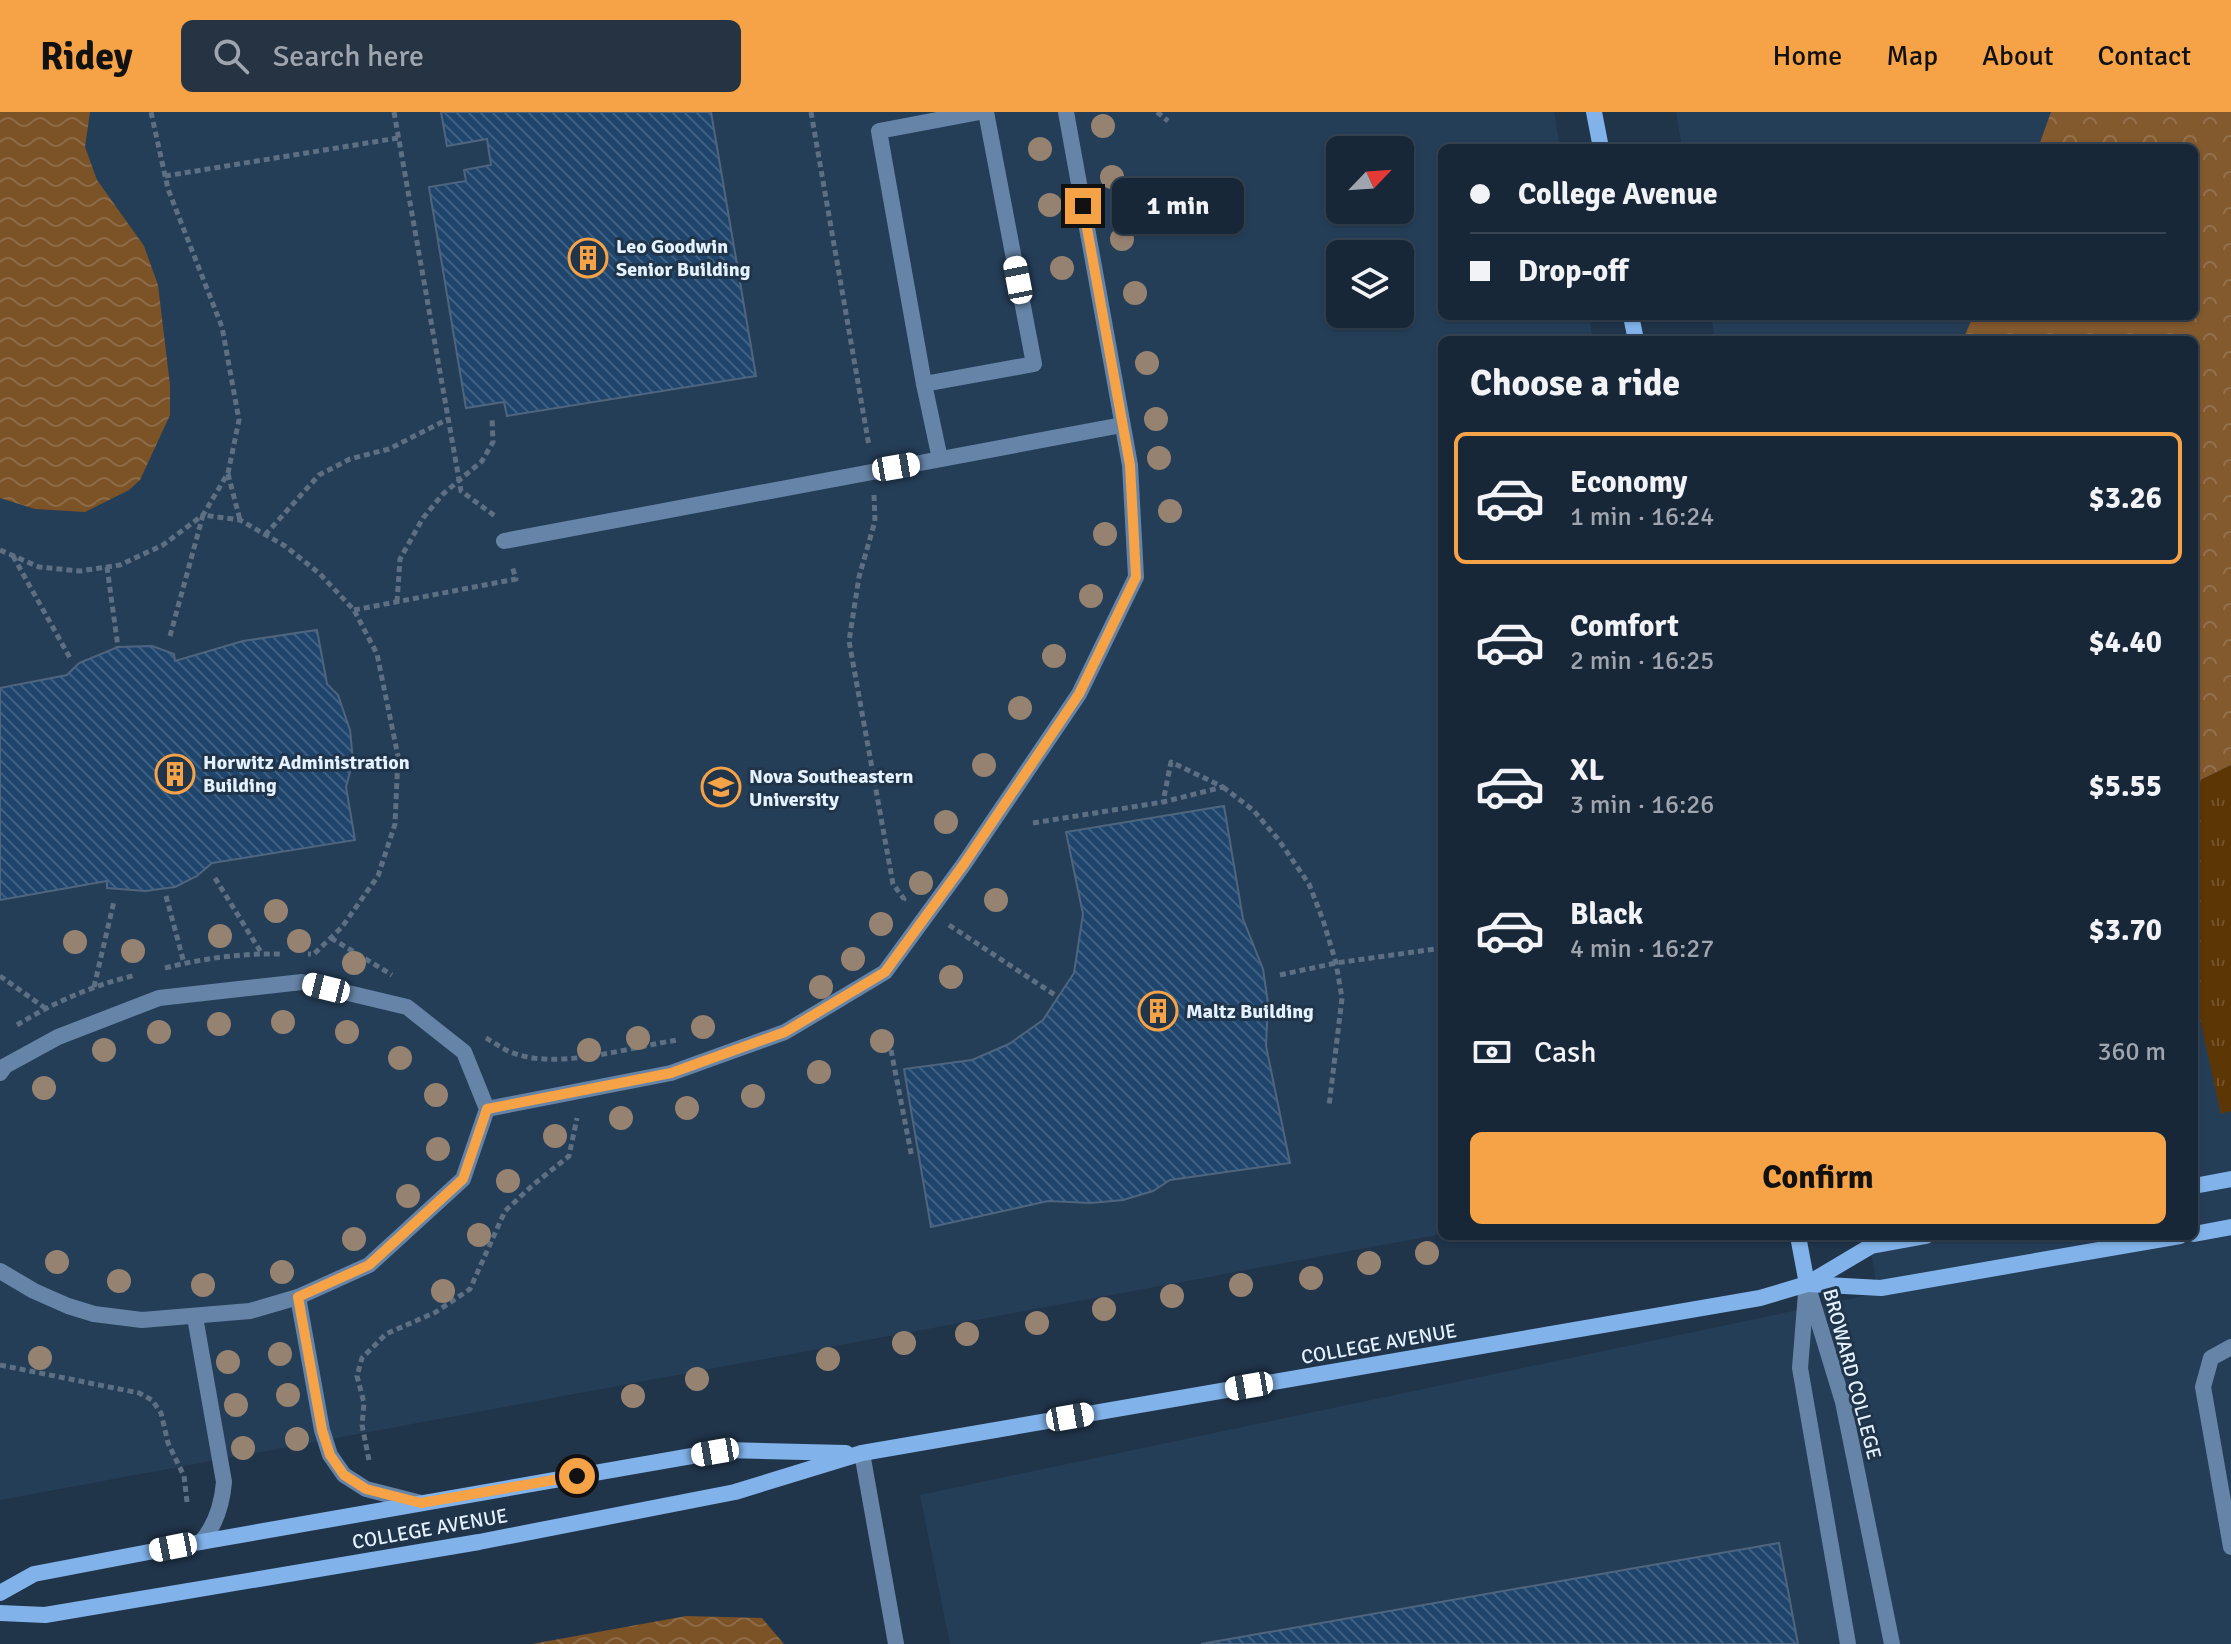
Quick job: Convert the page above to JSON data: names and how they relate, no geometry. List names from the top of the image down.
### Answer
{
  "streets": {
    "street": ["COLLEGE AVENUE", "BROWARD COLLEGE"]
  },
  "crossings": [
    ["COLLEGE AVENUE", "BROWARD COLLEGE"]
  ],
  "places": {
    "building": ["Leo Goodwin Senior Building", "Horwitz Administration Building", "Maltz Building"],
    "school or university": ["Nova Southeastern University"]
  },
  "north": "top right",
  "page": {
    "header": "Ridey",
    "search": "Search here",
    "nav": [
      "Home",
      "Map",
      "About",
      "Contact"
    ],
    "banner": ["College Avenue", "Drop-off"],
    "bubble": "1 min",
    "heading": "Choose a ride",
    "list": [
      {
        "name": "Economy",
        "note": "1 min · 16:24",
        "value": "$3.26"
      },
      {
        "name": "Comfort",
        "note": "2 min · 16:25",
        "value": "$4.40"
      },
      {
        "name": "XL",
        "note": "3 min · 16:26",
        "value": "$5.55"
      },
      {
        "name": "Black",
        "note": "4 min · 16:27",
        "value": "$3.70"
      }
    ],
    "pay": ["Cash", "360 m"],
    "buttons": "Confirm"
  }
}
